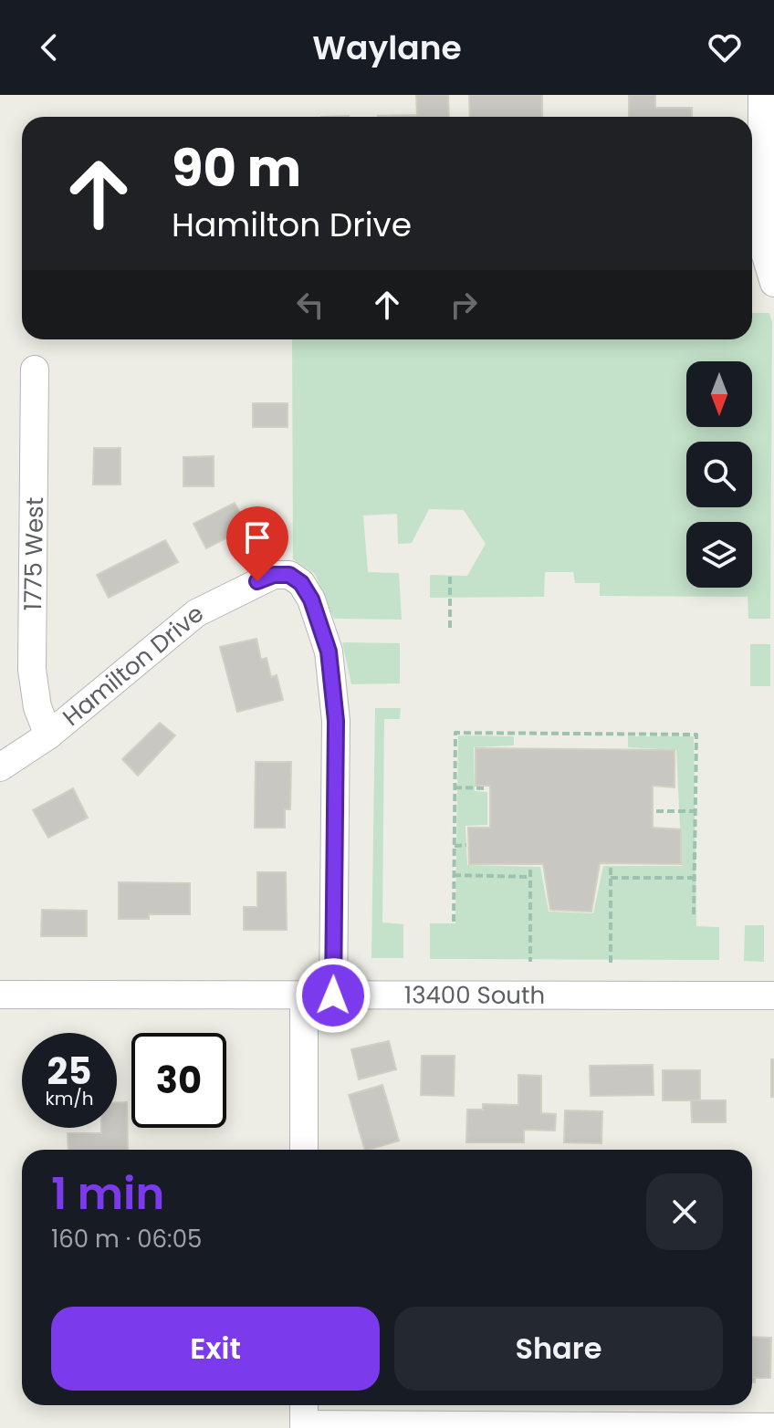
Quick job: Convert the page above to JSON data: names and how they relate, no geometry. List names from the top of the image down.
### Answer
{
  "streets": {
    "street": ["1775 West", "Hamilton Drive", "13400 South"]
  },
  "crossings": [
    ["1775 West", "Hamilton Drive"],
    ["Hamilton Drive", "13400 South"]
  ],
  "north": "bottom",
  "page": {
    "header": "Waylane",
    "turn": ["90 m", "Hamilton Drive"],
    "speed": "25 km/h",
    "limit": "30",
    "heading": ["1 min", "160 m · 06:05"],
    "buttons": ["Exit", "Share"]
  }
}
